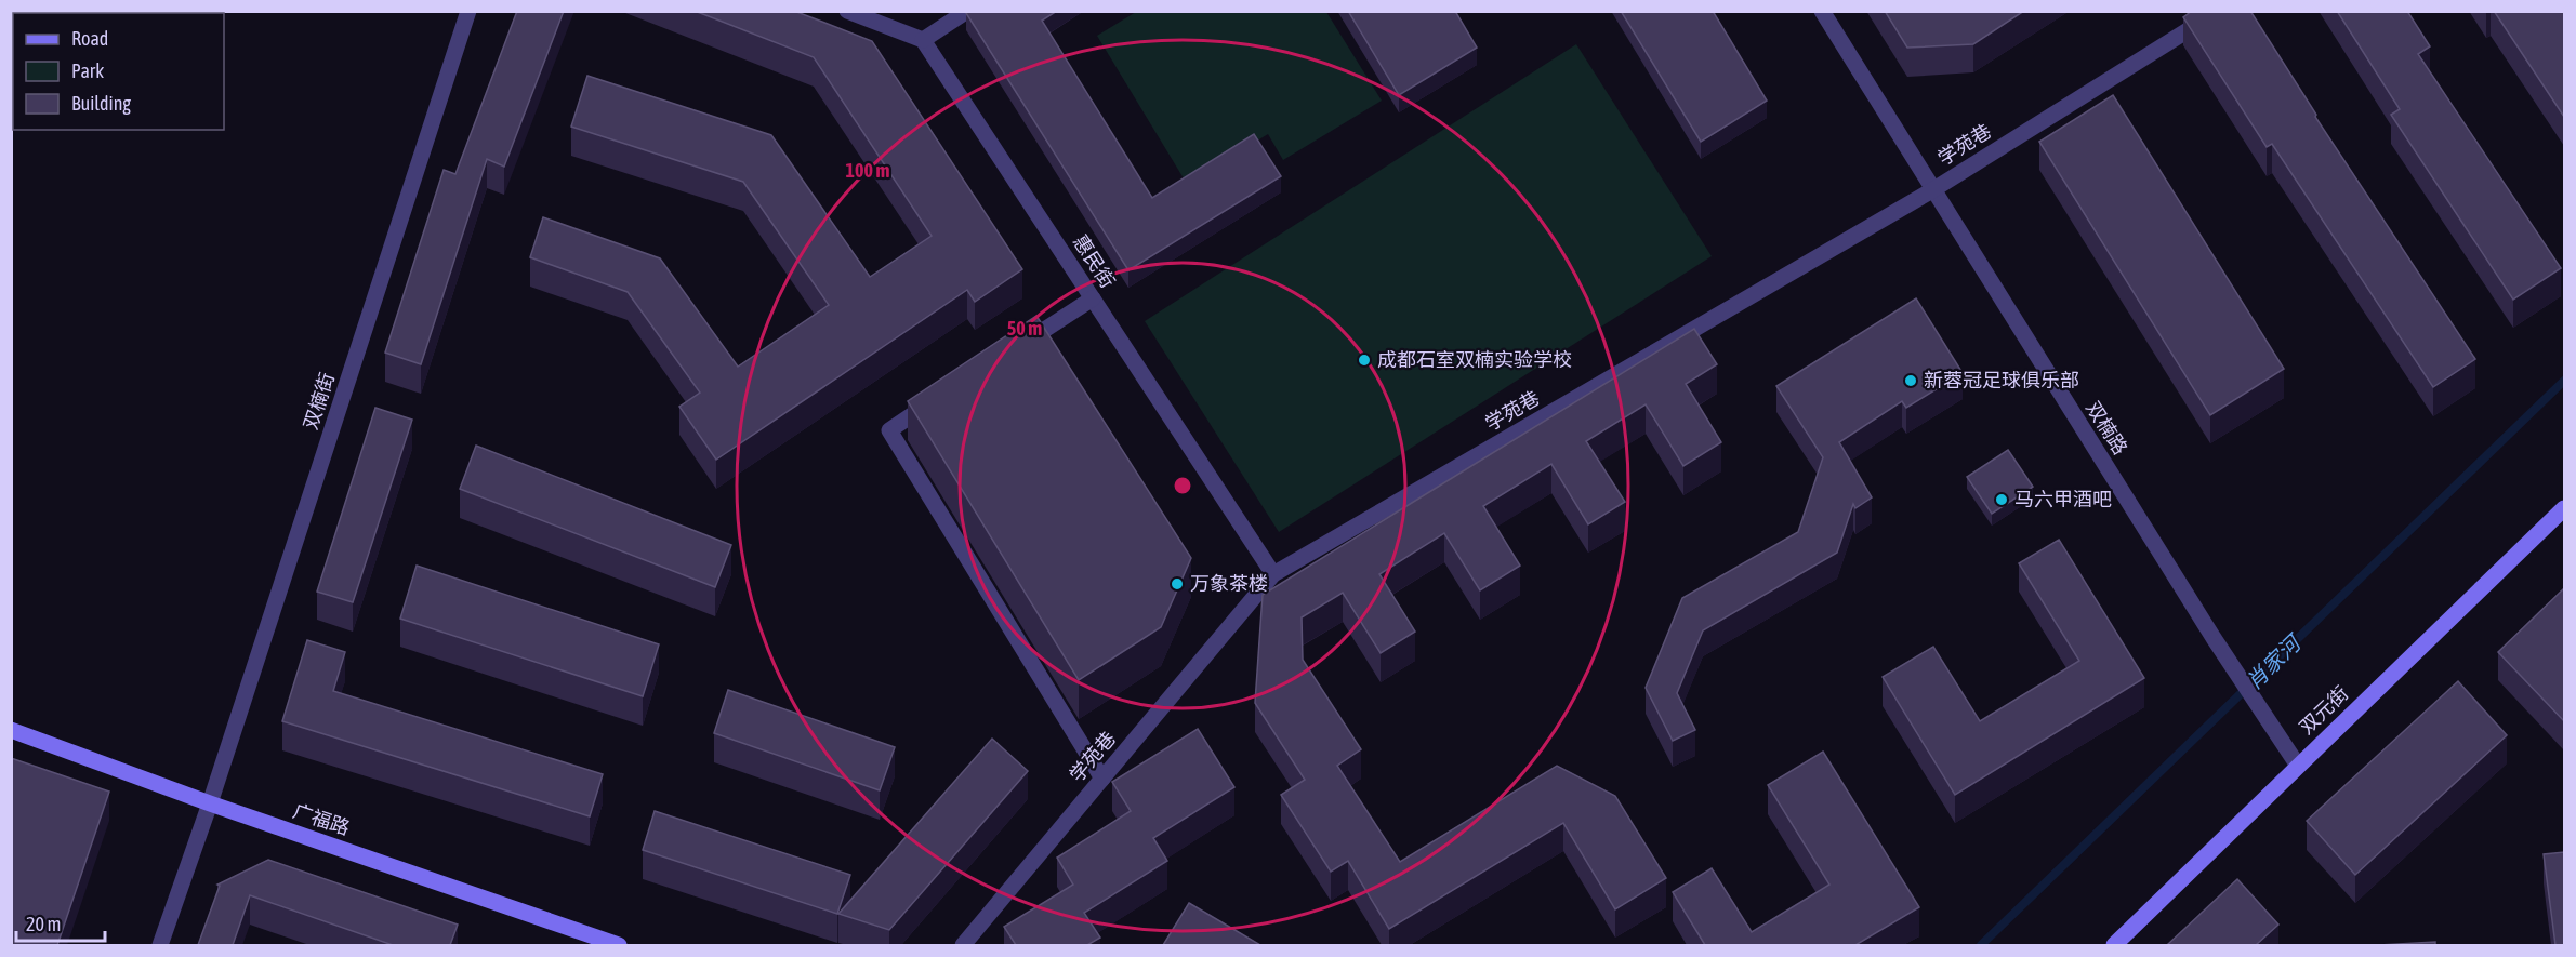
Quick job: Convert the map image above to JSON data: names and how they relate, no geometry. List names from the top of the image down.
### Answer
{
  "streets": {
    "street": [
      "学苑巷",
      "惠民街",
      "双楠街",
      "双楠路",
      "双元街",
      "广福路"
    ]
  },
  "crossings": [
    ["学苑巷", "惠民街"],
    ["学苑巷", "双楠路"],
    ["双楠街", "广福路"],
    ["双楠路", "双元街"]
  ],
  "water": ["肖家河"],
  "places": [
    "成都石室双楠实验学校",
    "新蓉冠足球俱乐部",
    "马六甲酒吧",
    "万象茶楼"
  ],
  "legend": ["Road", "Park", "Building"],
  "scale_bar": "20 m",
  "rings": ["100 m", "50 m"]
}
